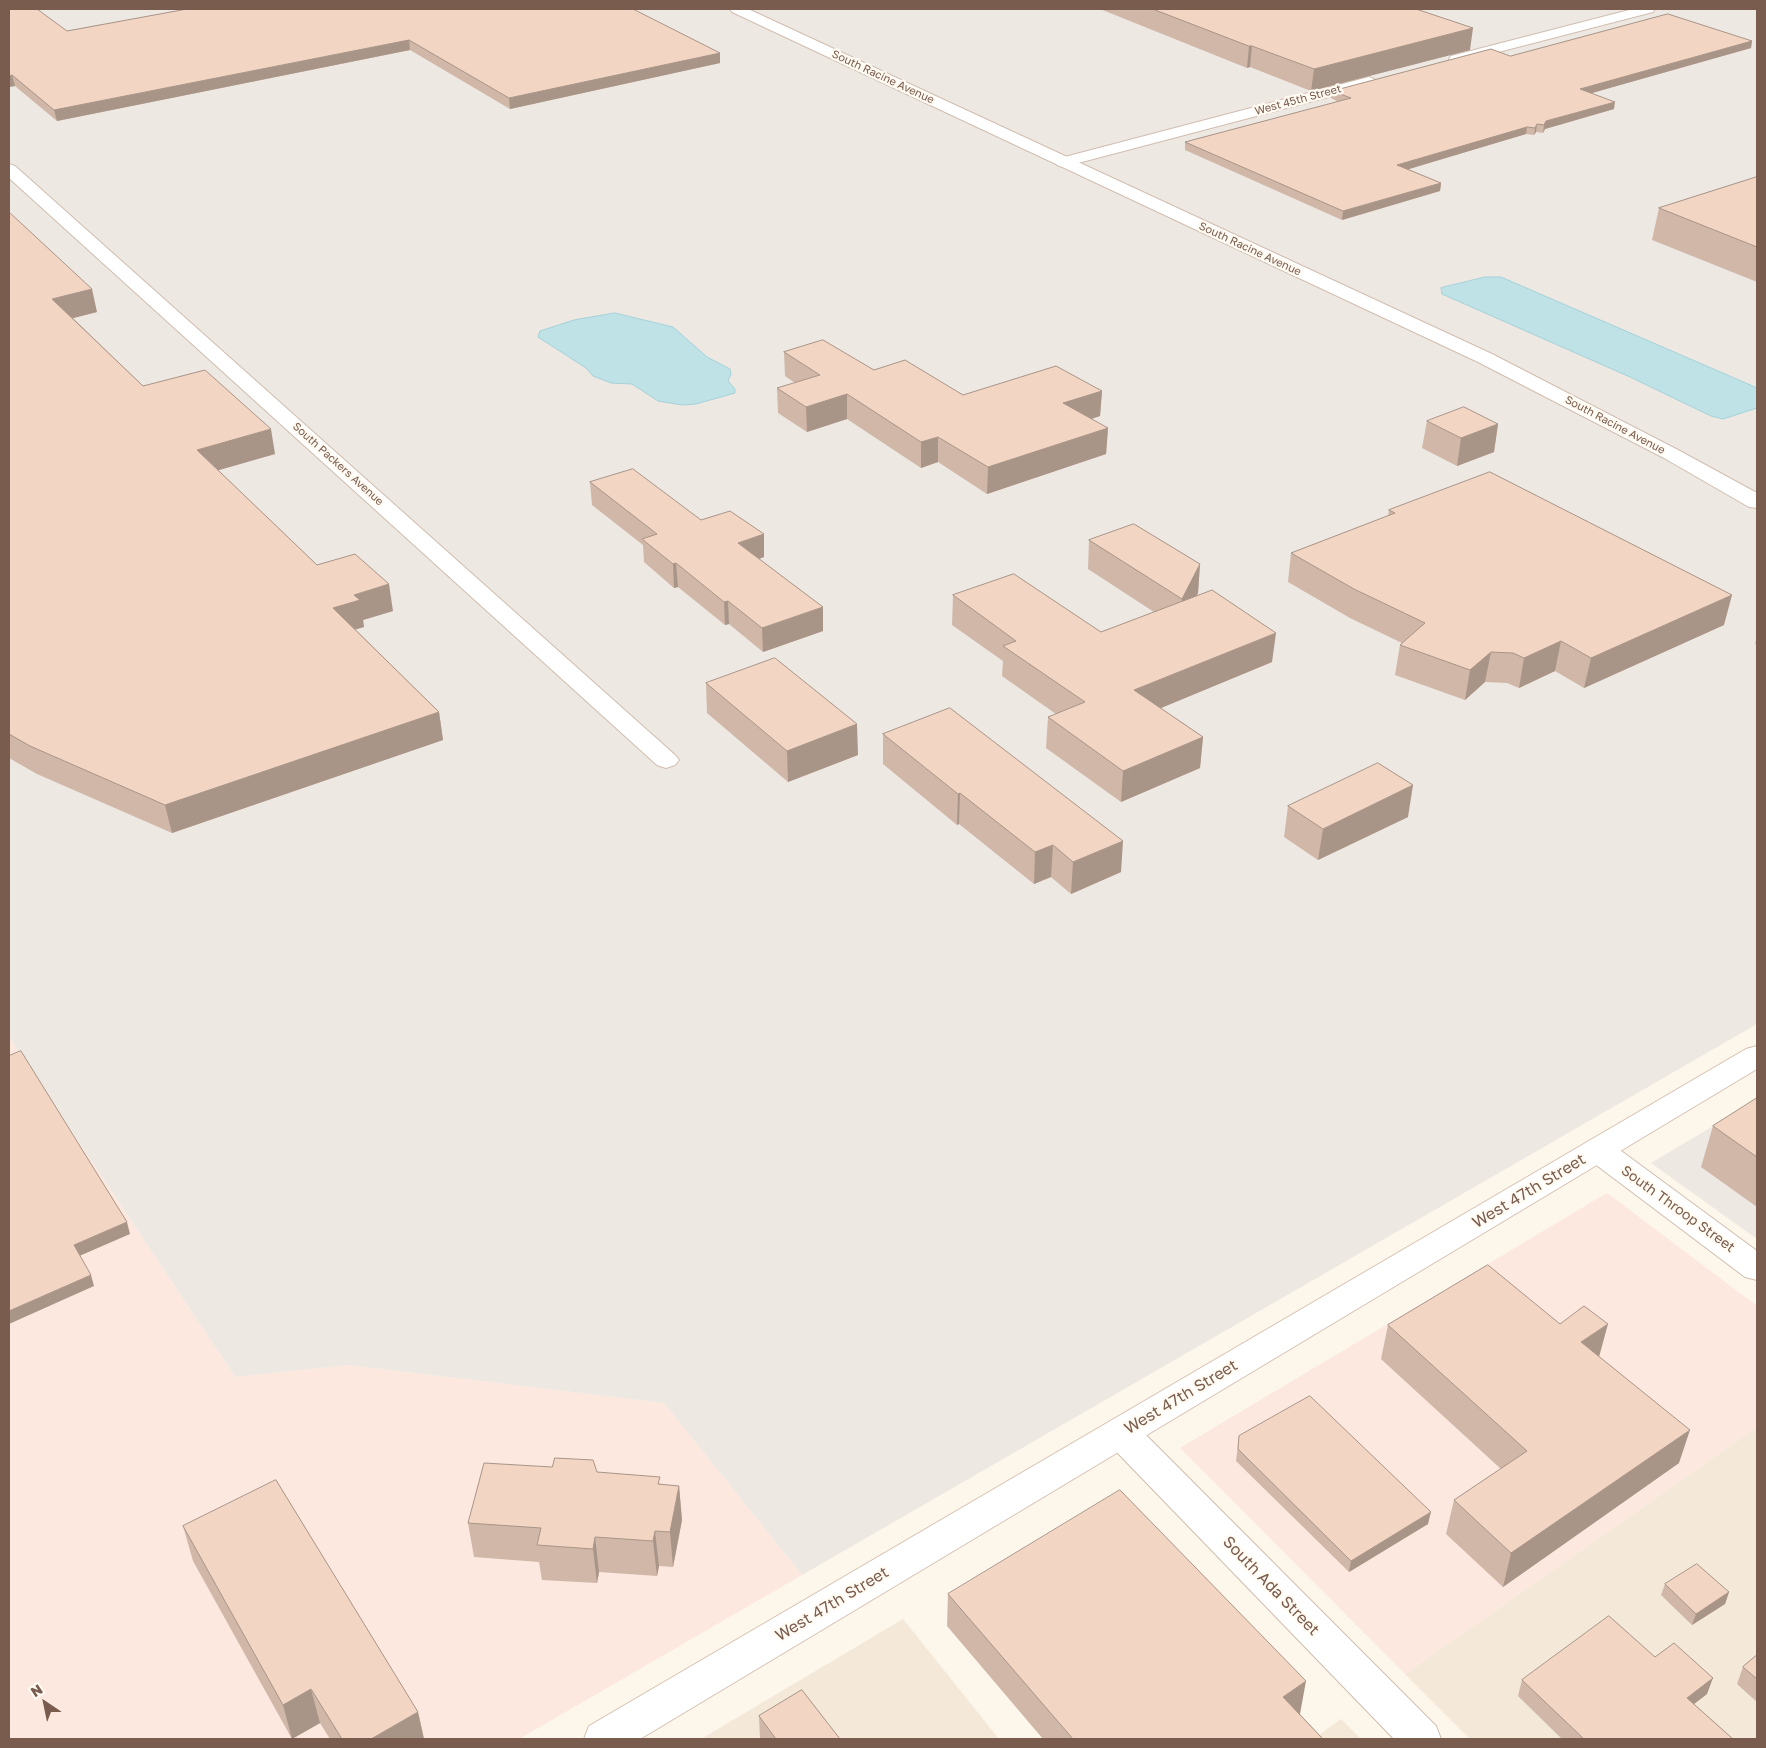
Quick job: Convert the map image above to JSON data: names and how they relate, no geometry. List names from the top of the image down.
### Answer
{
  "streets": {
    "street": [
      "South Racine Avenue",
      "West 45th Street",
      "South Packers Avenue",
      "West 47th Street",
      "South Throop Street",
      "South Ada Street"
    ]
  },
  "crossings": [
    ["South Racine Avenue", "West 45th Street"],
    ["West 47th Street", "South Throop Street"],
    ["West 47th Street", "South Ada Street"]
  ],
  "north": "top left"
}
